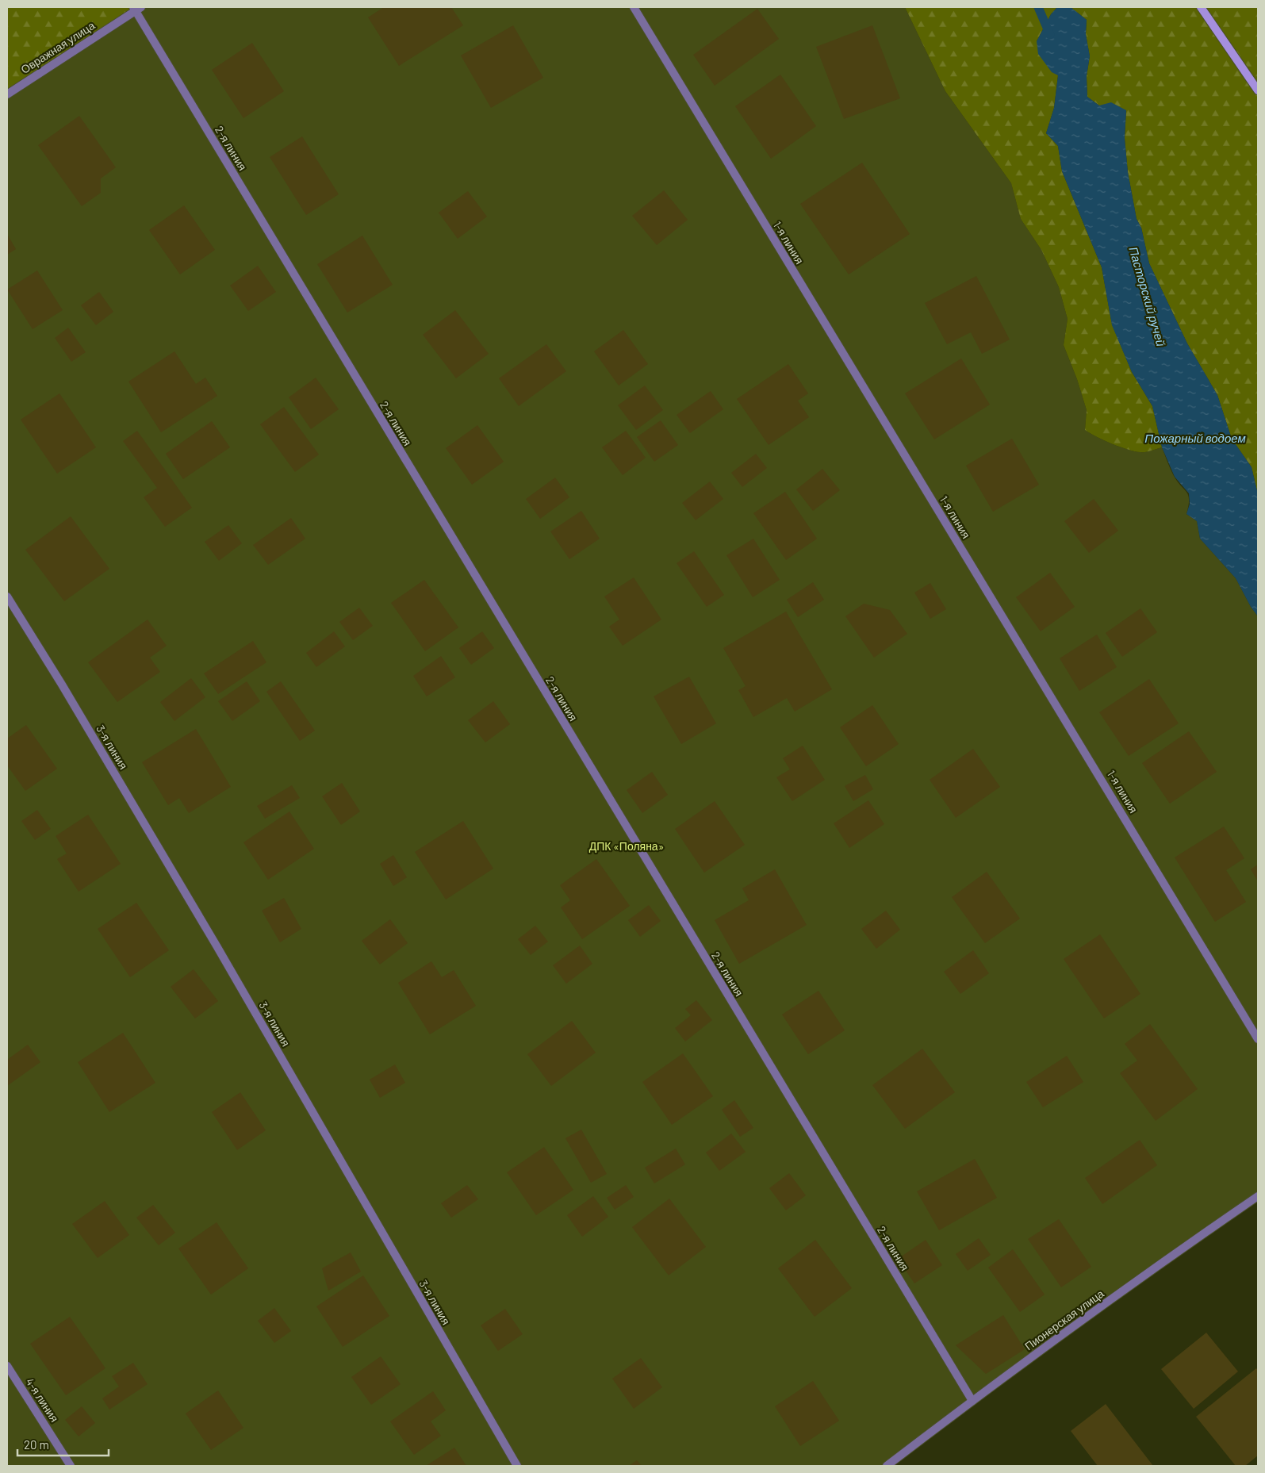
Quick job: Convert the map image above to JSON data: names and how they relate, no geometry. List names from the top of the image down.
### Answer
{
  "streets": {
    "street": [
      "Овражная улица",
      "2-я линия",
      "1-я линия",
      "3-я линия",
      "Пионерская улица",
      "4-я линия"
    ]
  },
  "crossings": [
    ["Овражная улица", "2-я линия"],
    ["2-я линия", "Пионерская улица"]
  ],
  "water": ["Пасторский ручей", "Пожарный водоем"],
  "parks": ["ДПК «Поляна»"],
  "scale_bar": "20 m"
}
